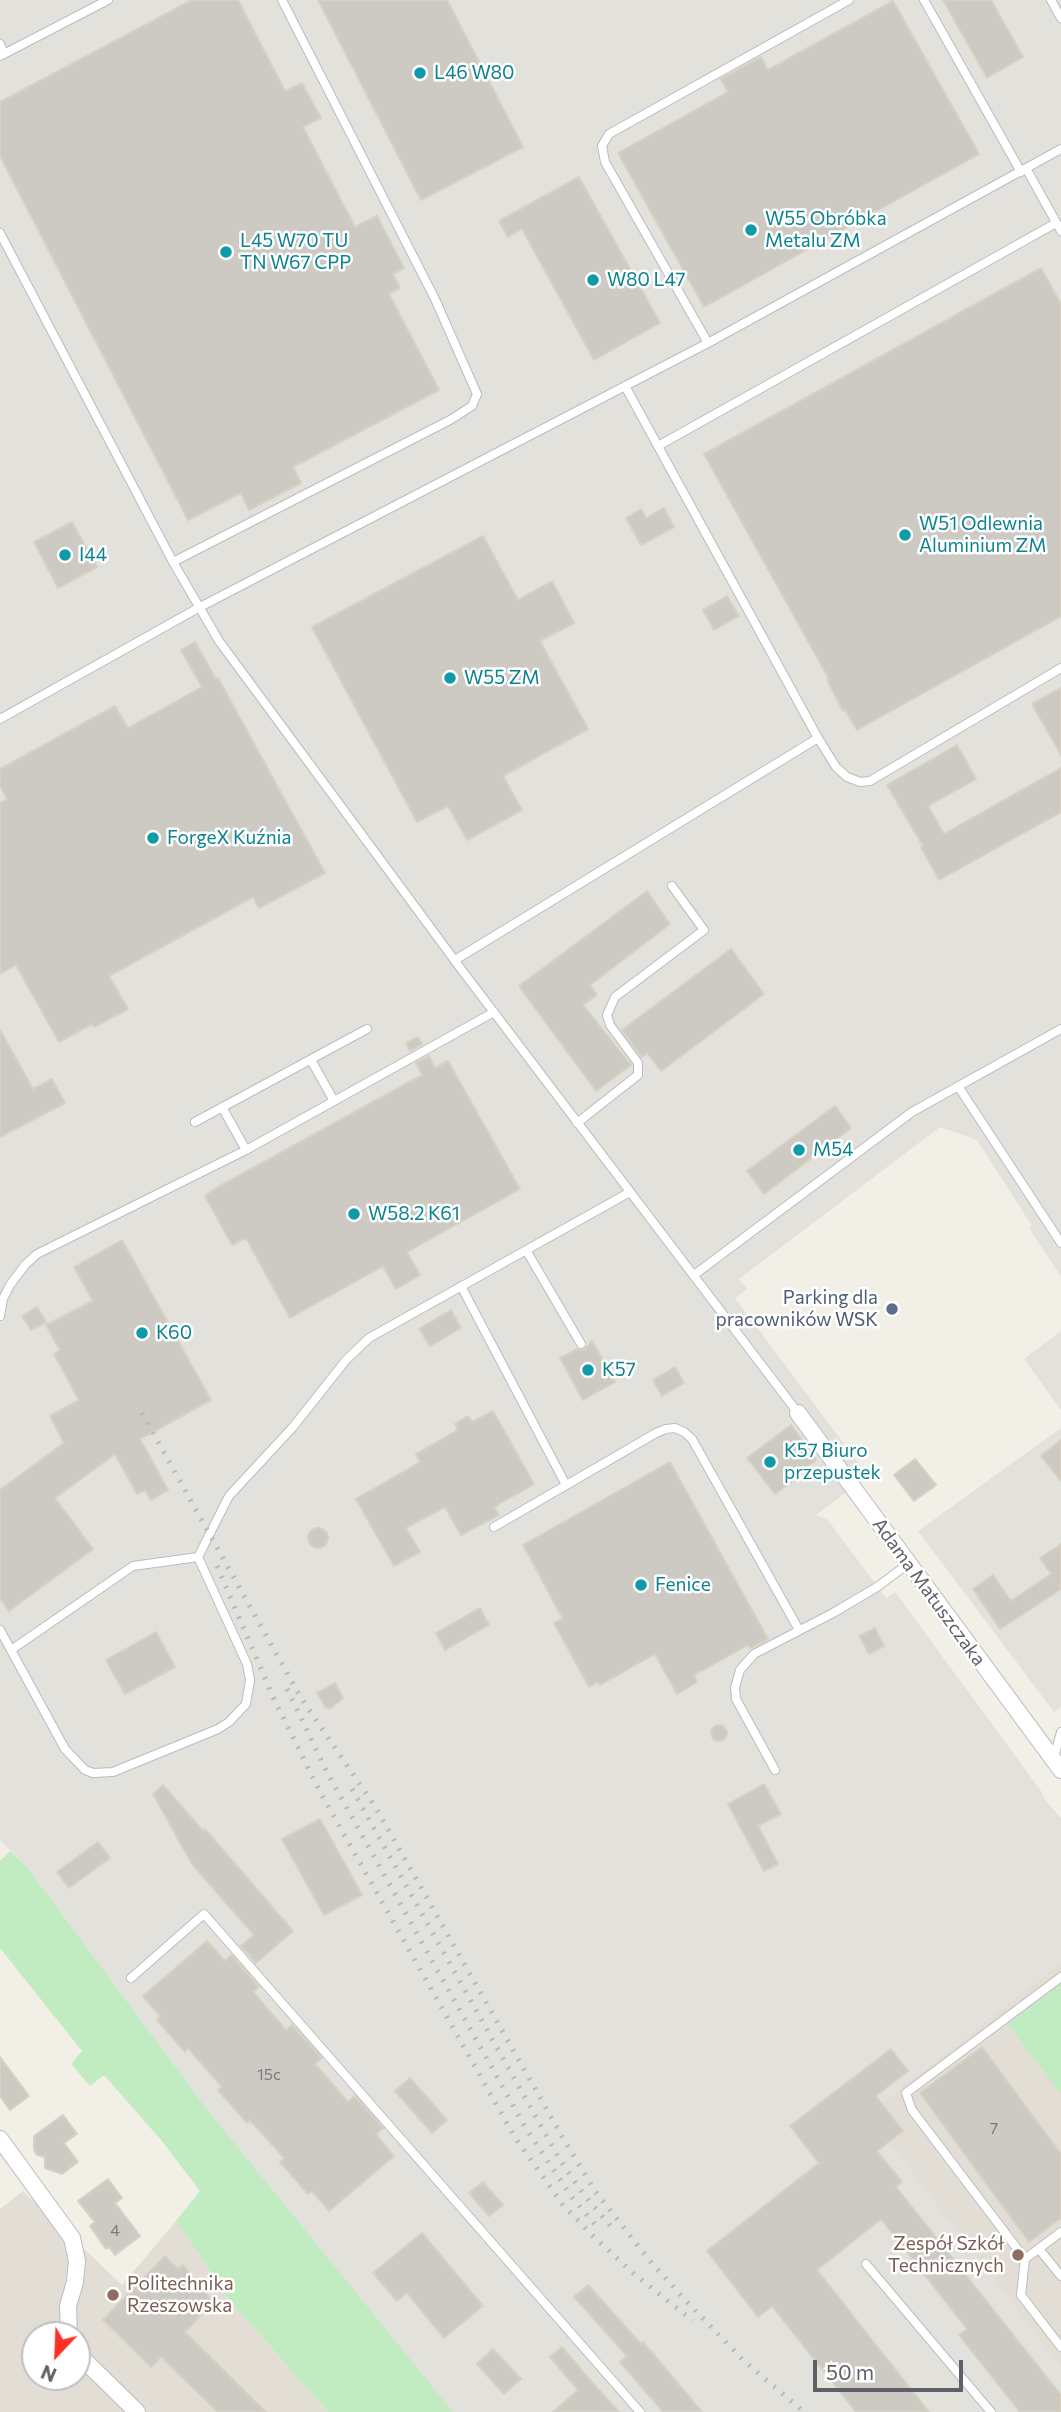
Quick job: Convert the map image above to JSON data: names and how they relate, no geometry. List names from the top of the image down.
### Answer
{
  "streets": {
    "street": ["Adama Matuszczaka"]
  },
  "places": [
    "L46 W80",
    "W55 Obróbka Metalu ZM",
    "L45 W70 TU TN W67 CPP",
    "W80 L47",
    "W51 Odlewnia Aluminium ZM",
    "I44",
    "W55 ZM",
    "ForgeX Kuźnia",
    "M54",
    "W58.2 K61",
    "Parking dla pracowników WSK",
    "K60",
    "K57",
    "K57 Biuro przepustek",
    "Fenice",
    "Zespół Szkół Technicznych",
    "Politechnika Rzeszowska"
  ],
  "house_numbers": ["15c", "7", "4"],
  "scale_bar": "50 m",
  "north": "bottom left"
}
